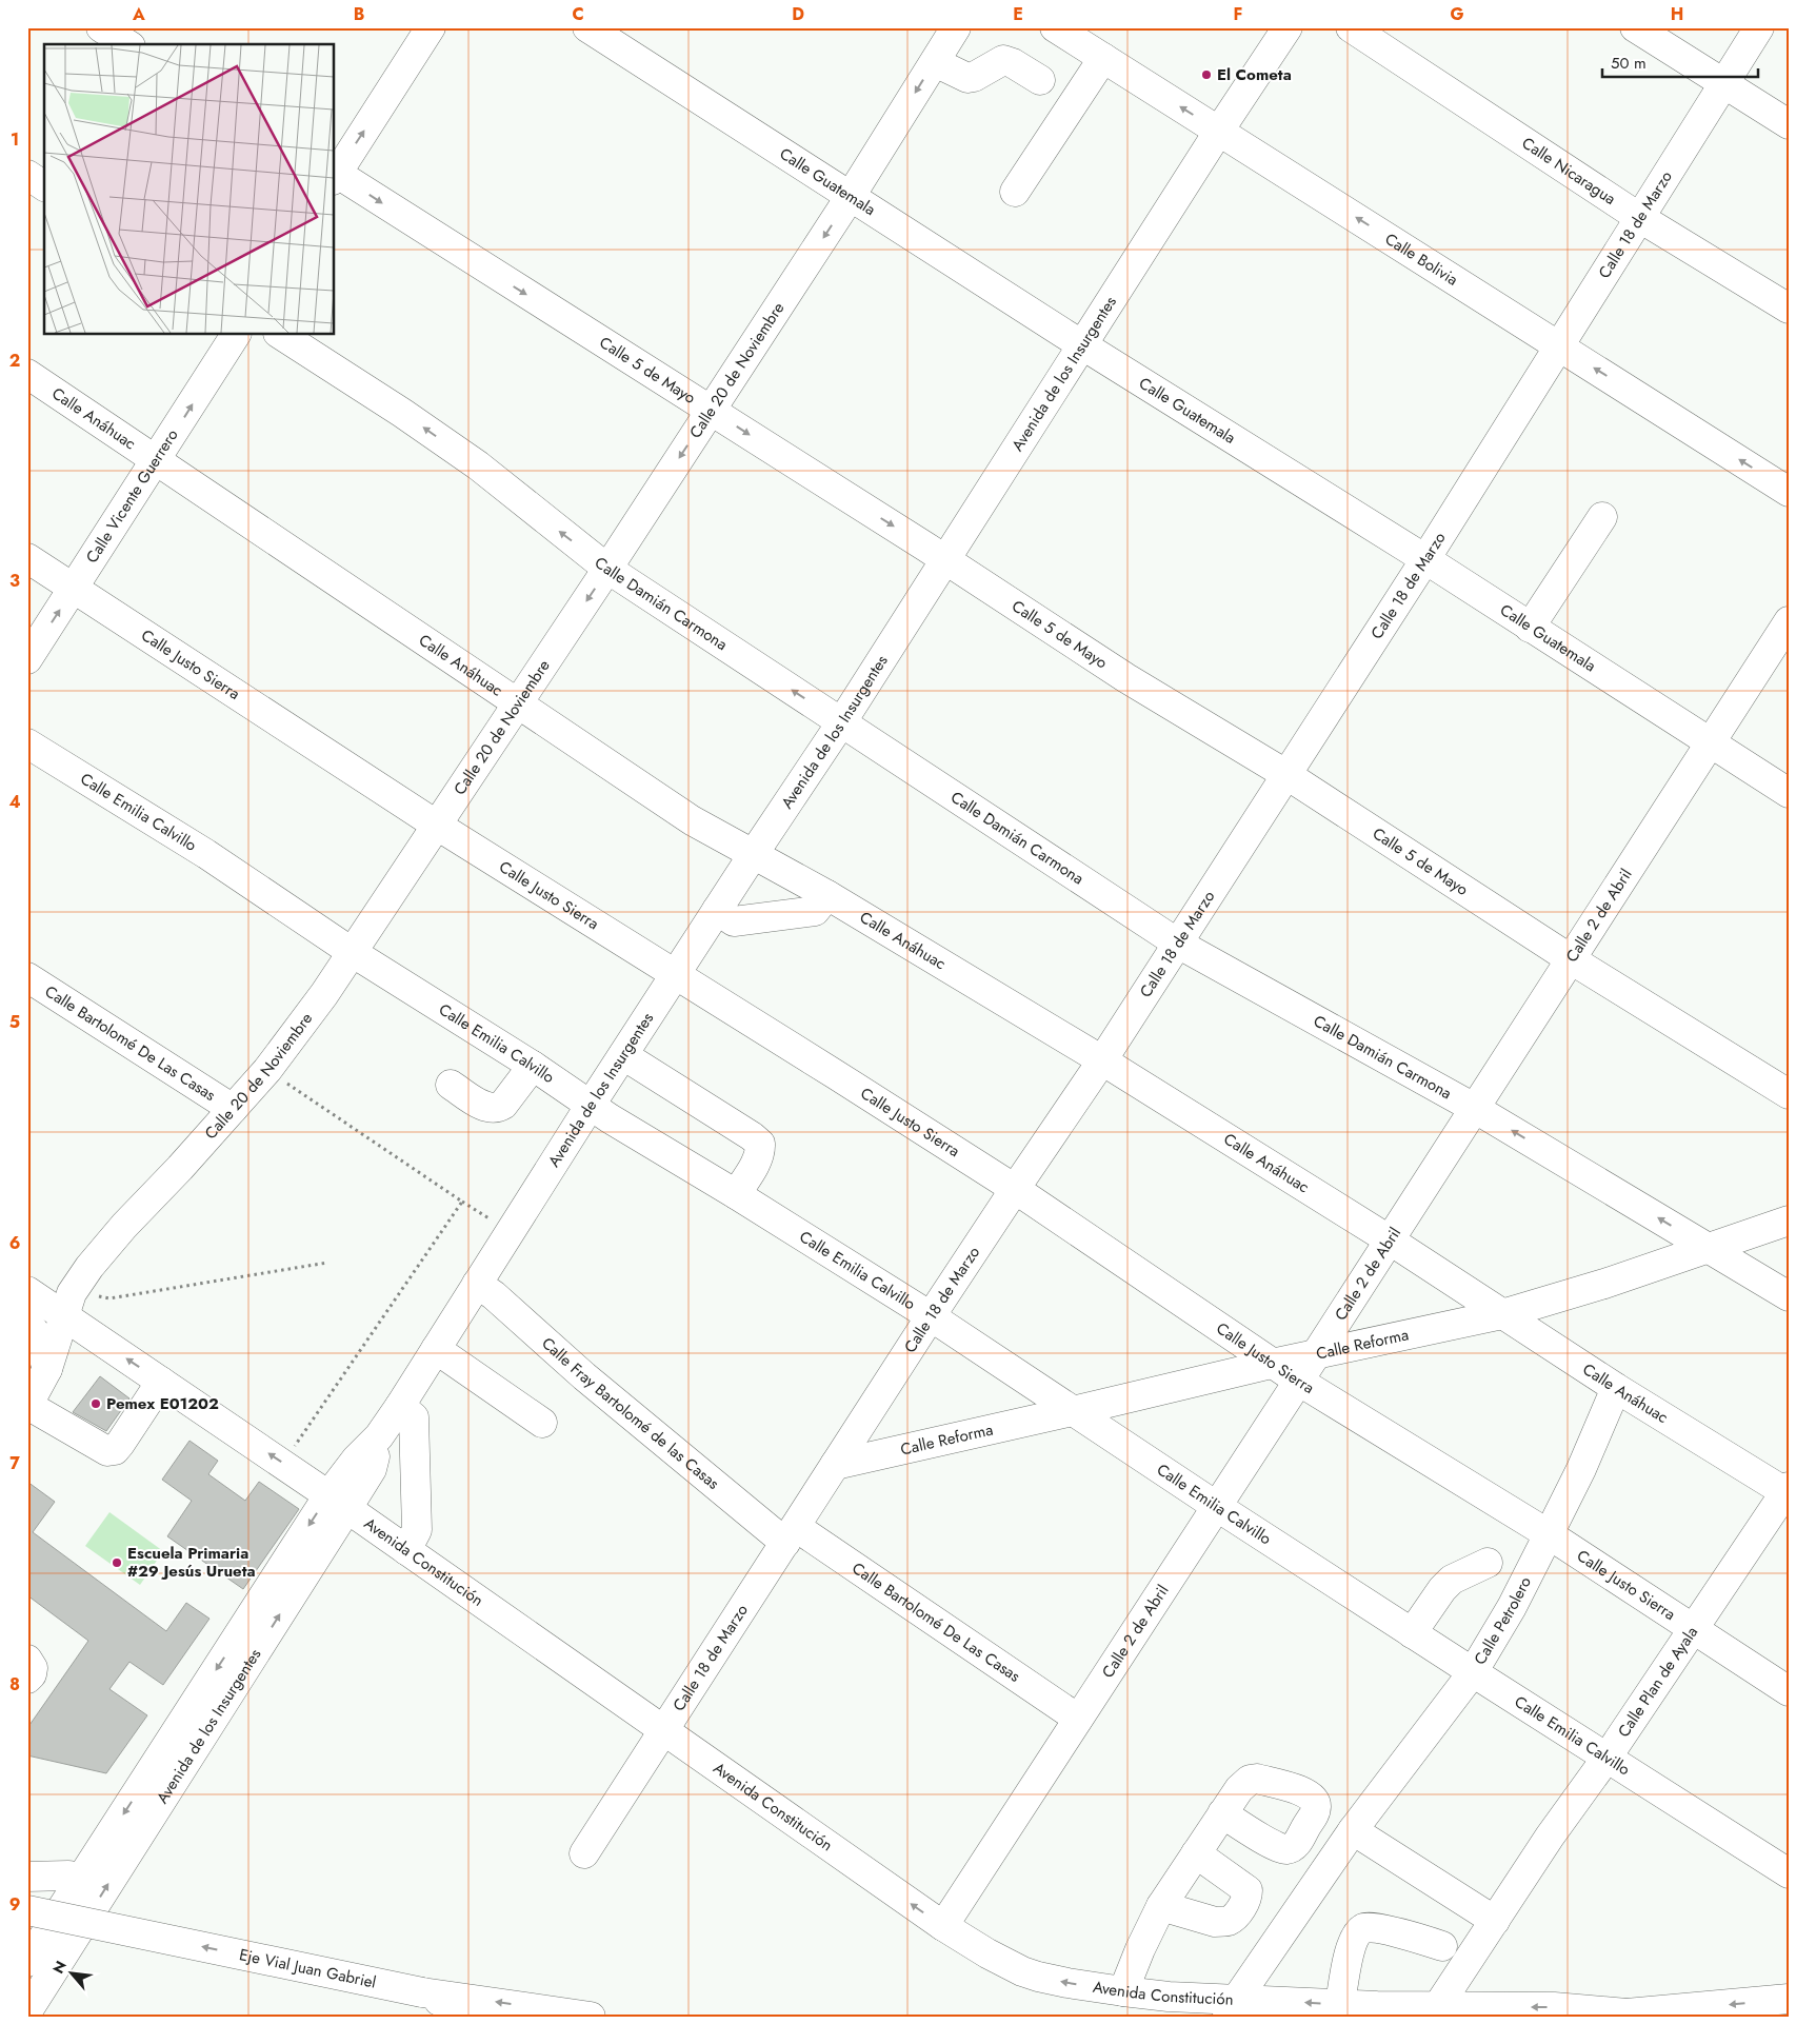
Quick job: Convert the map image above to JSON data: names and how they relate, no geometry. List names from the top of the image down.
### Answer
{
  "streets": {
    "street": [
      "Calle Nicaragua",
      "Calle Guatemala",
      "Calle 18 de Marzo",
      "Calle Bolivia",
      "Calle 5 de Mayo",
      "Calle 20 de Noviembre",
      "Avenida de los Insurgentes",
      "Calle Anáhuac",
      "Calle Vicente Guerrero",
      "Calle Damián Carmona",
      "Calle Justo Sierra",
      "Calle Emilia Calvillo",
      "Calle 2 de Abril",
      "Calle Bartolomé De Las Casas",
      "Calle Reforma",
      "Calle Fray Bartolomé de las Casas",
      "Avenida Constitución",
      "Calle Petrolero",
      "Calle Plan de Ayala",
      "Eje Vial Juan Gabriel"
    ]
  },
  "crossings": [
    ["Calle Nicaragua", "Calle 18 de Marzo"],
    ["Calle Guatemala", "Calle 18 de Marzo"],
    ["Calle Guatemala", "Calle 20 de Noviembre"],
    ["Calle Guatemala", "Avenida de los Insurgentes"],
    ["Calle Guatemala", "Calle 2 de Abril"],
    ["Calle 18 de Marzo", "Calle Bolivia"],
    ["Calle 18 de Marzo", "Calle 5 de Mayo"],
    ["Calle 18 de Marzo", "Calle Anáhuac"],
    ["Calle 18 de Marzo", "Calle Damián Carmona"],
    ["Calle 18 de Marzo", "Calle Justo Sierra"],
    ["Calle 18 de Marzo", "Calle Emilia Calvillo"],
    ["Calle 18 de Marzo", "Calle Bartolomé De Las Casas"],
    ["Calle 18 de Marzo", "Calle Reforma"],
    ["Calle 18 de Marzo", "Calle Fray Bartolomé de las Casas"],
    ["Calle 18 de Marzo", "Avenida Constitución"],
    ["Calle Bolivia", "Avenida de los Insurgentes"],
    ["Calle 5 de Mayo", "Calle 20 de Noviembre"],
    ["Calle 5 de Mayo", "Avenida de los Insurgentes"],
    ["Calle 5 de Mayo", "Calle 2 de Abril"],
    ["Calle 20 de Noviembre", "Calle Anáhuac"],
    ["Calle 20 de Noviembre", "Calle Damián Carmona"],
    ["Calle 20 de Noviembre", "Calle Justo Sierra"],
    ["Calle 20 de Noviembre", "Calle Emilia Calvillo"],
    ["Calle 20 de Noviembre", "Calle Bartolomé De Las Casas"],
    ["Calle 20 de Noviembre", "Avenida Constitución"],
    ["Avenida de los Insurgentes", "Calle Anáhuac"],
    ["Avenida de los Insurgentes", "Calle Damián Carmona"],
    ["Avenida de los Insurgentes", "Calle Justo Sierra"],
    ["Avenida de los Insurgentes", "Calle Emilia Calvillo"],
    ["Avenida de los Insurgentes", "Calle Fray Bartolomé de las Casas"],
    ["Avenida de los Insurgentes", "Avenida Constitución"],
    ["Calle Anáhuac", "Calle Vicente Guerrero"],
    ["Calle Anáhuac", "Calle 2 de Abril"],
    ["Calle Anáhuac", "Calle Reforma"],
    ["Calle Anáhuac", "Calle Petrolero"],
    ["Calle Anáhuac", "Calle Plan de Ayala"],
    ["Calle Vicente Guerrero", "Calle Justo Sierra"],
    ["Calle Damián Carmona", "Calle 2 de Abril"],
    ["Calle Damián Carmona", "Calle Reforma"],
    ["Calle Justo Sierra", "Calle 2 de Abril"],
    ["Calle Justo Sierra", "Calle Reforma"],
    ["Calle Justo Sierra", "Calle Petrolero"],
    ["Calle Justo Sierra", "Calle Plan de Ayala"],
    ["Calle Emilia Calvillo", "Calle 2 de Abril"],
    ["Calle Emilia Calvillo", "Calle Reforma"],
    ["Calle Emilia Calvillo", "Calle Petrolero"],
    ["Calle Emilia Calvillo", "Calle Plan de Ayala"],
    ["Calle 2 de Abril", "Calle Bartolomé De Las Casas"],
    ["Calle 2 de Abril", "Calle Reforma"],
    ["Calle 2 de Abril", "Avenida Constitución"],
    ["Calle Bartolomé De Las Casas", "Calle Fray Bartolomé de las Casas"],
    ["Avenida Constitución", "Calle Petrolero"],
    ["Avenida Constitución", "Calle Plan de Ayala"]
  ],
  "one_way": [
    "Calle Bolivia",
    "Calle 5 de Mayo",
    "Calle 20 de Noviembre",
    "Calle Vicente Guerrero",
    "Calle Damián Carmona",
    "Avenida Constitución",
    "Eje Vial Juan Gabriel"
  ],
  "places": ["El Cometa", "Pemex E01202", "Escuela Primaria #29 Jesús Urueta"],
  "scale_bar": "50 m",
  "north": "top left",
  "grid": {
    "columns": [
      "A",
      "B",
      "C",
      "D",
      "E",
      "F",
      "G",
      "H"
    ],
    "rows": [
      "1",
      "2",
      "3",
      "4",
      "5",
      "6",
      "7",
      "8",
      "9"
    ]
  }
}
